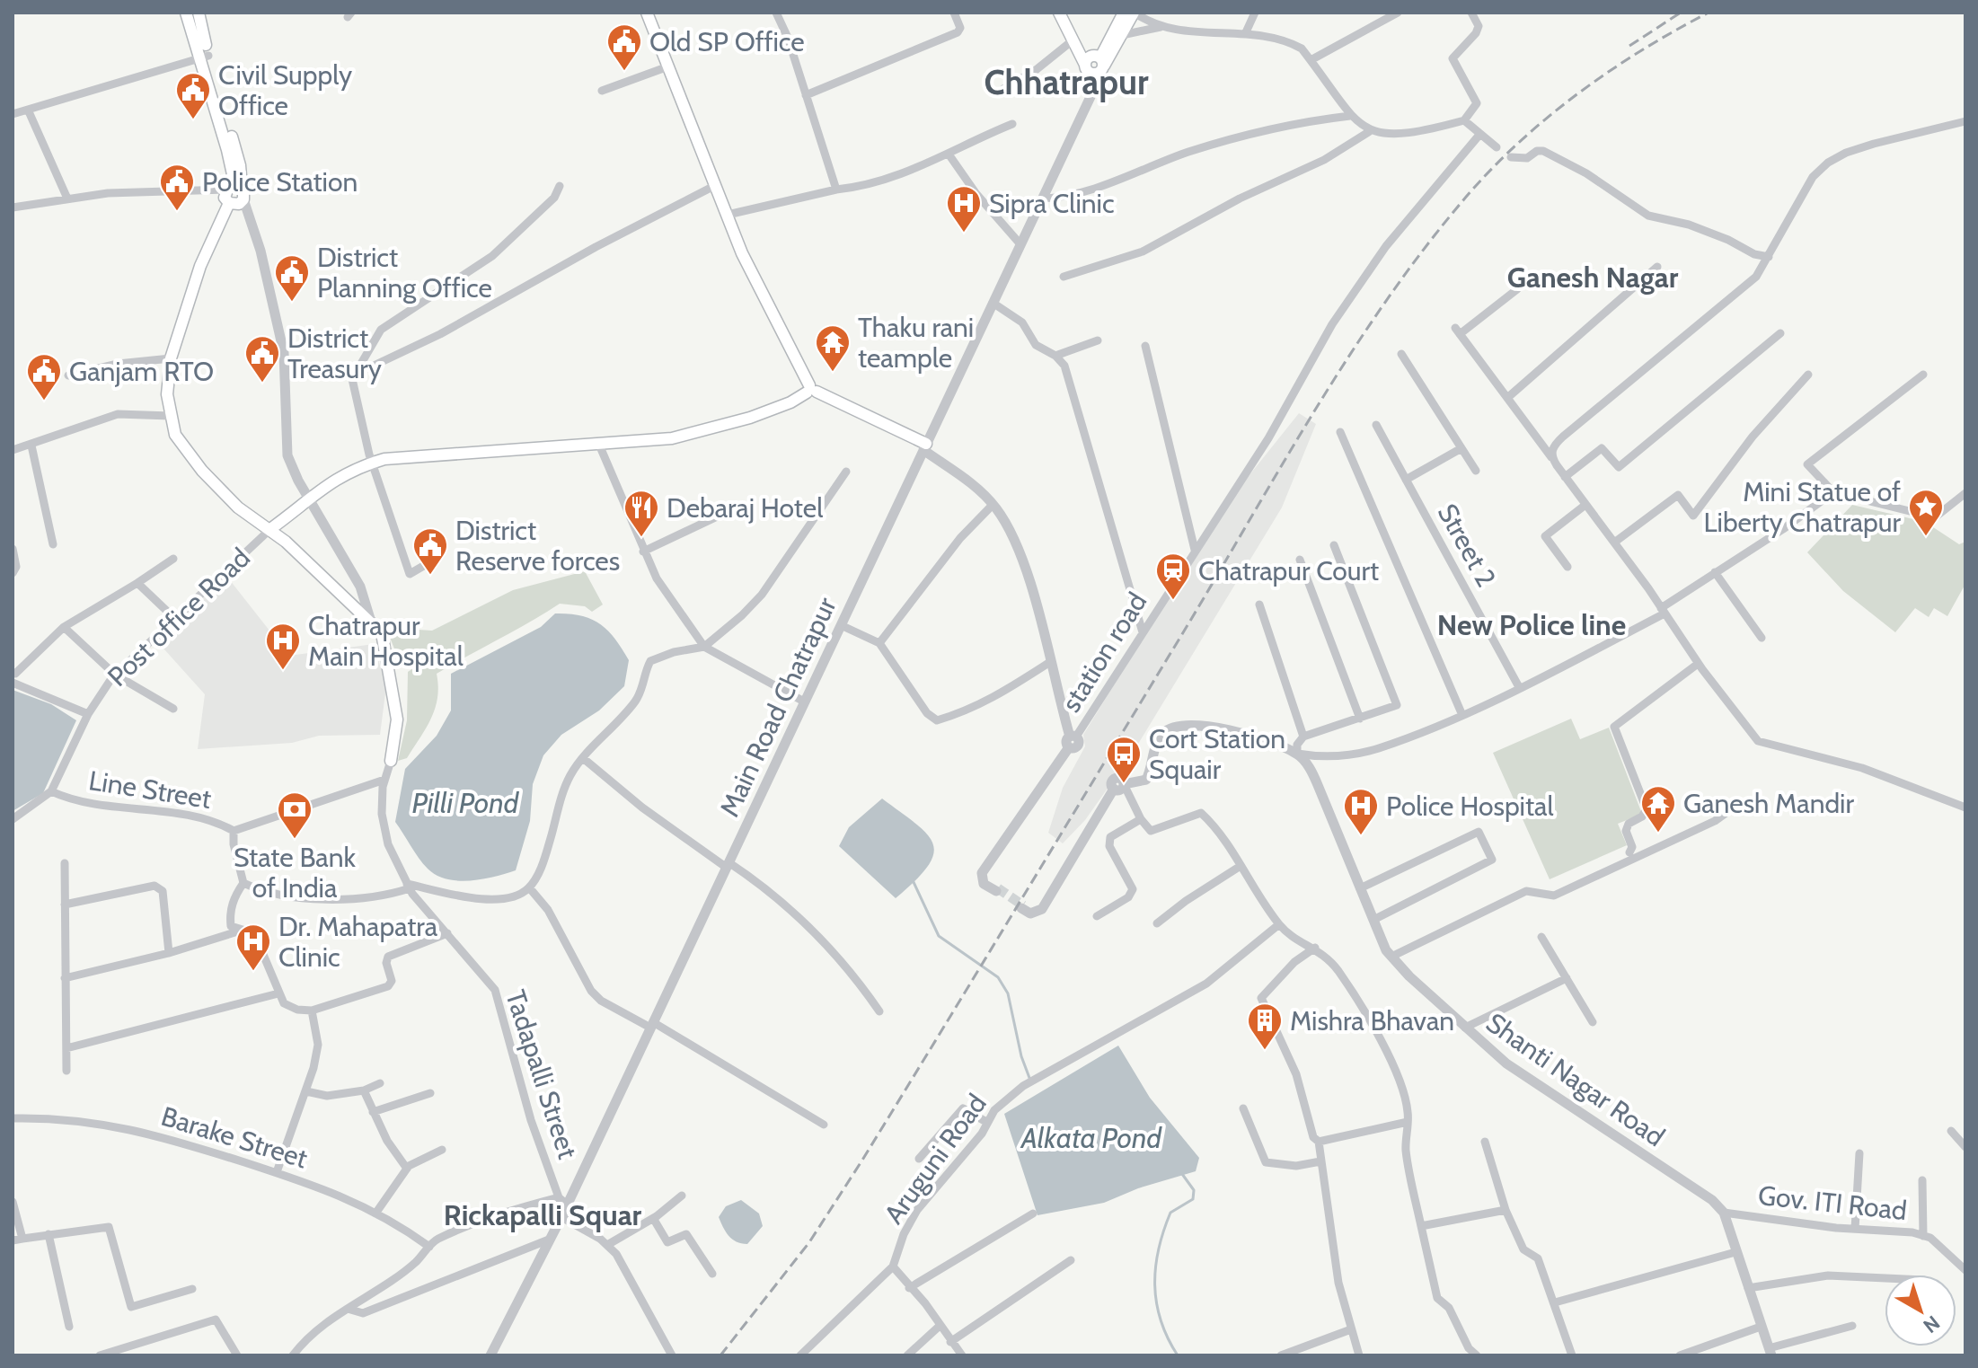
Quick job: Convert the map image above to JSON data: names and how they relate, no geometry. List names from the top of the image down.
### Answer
{
  "streets": {
    "main road": ["Post office Road"],
    "street": [
      "Street 2",
      "station road",
      "Main Road Chatrapur",
      "Line Street",
      "Tadapalli Street",
      "Shanti Nagar Road",
      "Barake Street",
      "Aruguni Road",
      "Gov. ITI Road"
    ]
  },
  "crossings": [
    ["Post office Road", "Line Street"],
    ["Main Road Chatrapur", "Tadapalli Street"],
    ["Shanti Nagar Road", "Gov. ITI Road"]
  ],
  "districts": [
    "Chhatrapur",
    "Ganesh Nagar",
    "New Police line",
    "Rickapalli Squar"
  ],
  "water": ["Pilli Pond", "Alkata Pond"],
  "places": {
    "public building": [
      "Old SP Office",
      "Civil Supply Office",
      "Police Station",
      "District Planning Office",
      "District Treasury",
      "Ganjam RTO",
      "District Reserve forces"
    ],
    "hospital": [
      "Sipra Clinic",
      "Chatrapur Main Hospital",
      "Police Hospital",
      "Dr. Mahapatra Clinic"
    ],
    "temple": ["Thaku rani teample", "Ganesh Mandir"],
    "place": ["Mini Statue of Liberty Chatrapur"],
    "restaurant": ["Debaraj Hotel"],
    "station": ["Chatrapur Court"],
    "bus stop": ["Cort Station Squair"],
    "bank": ["State Bank of India"],
    "building": ["Mishra Bhavan"]
  },
  "north": "bottom right"
}
